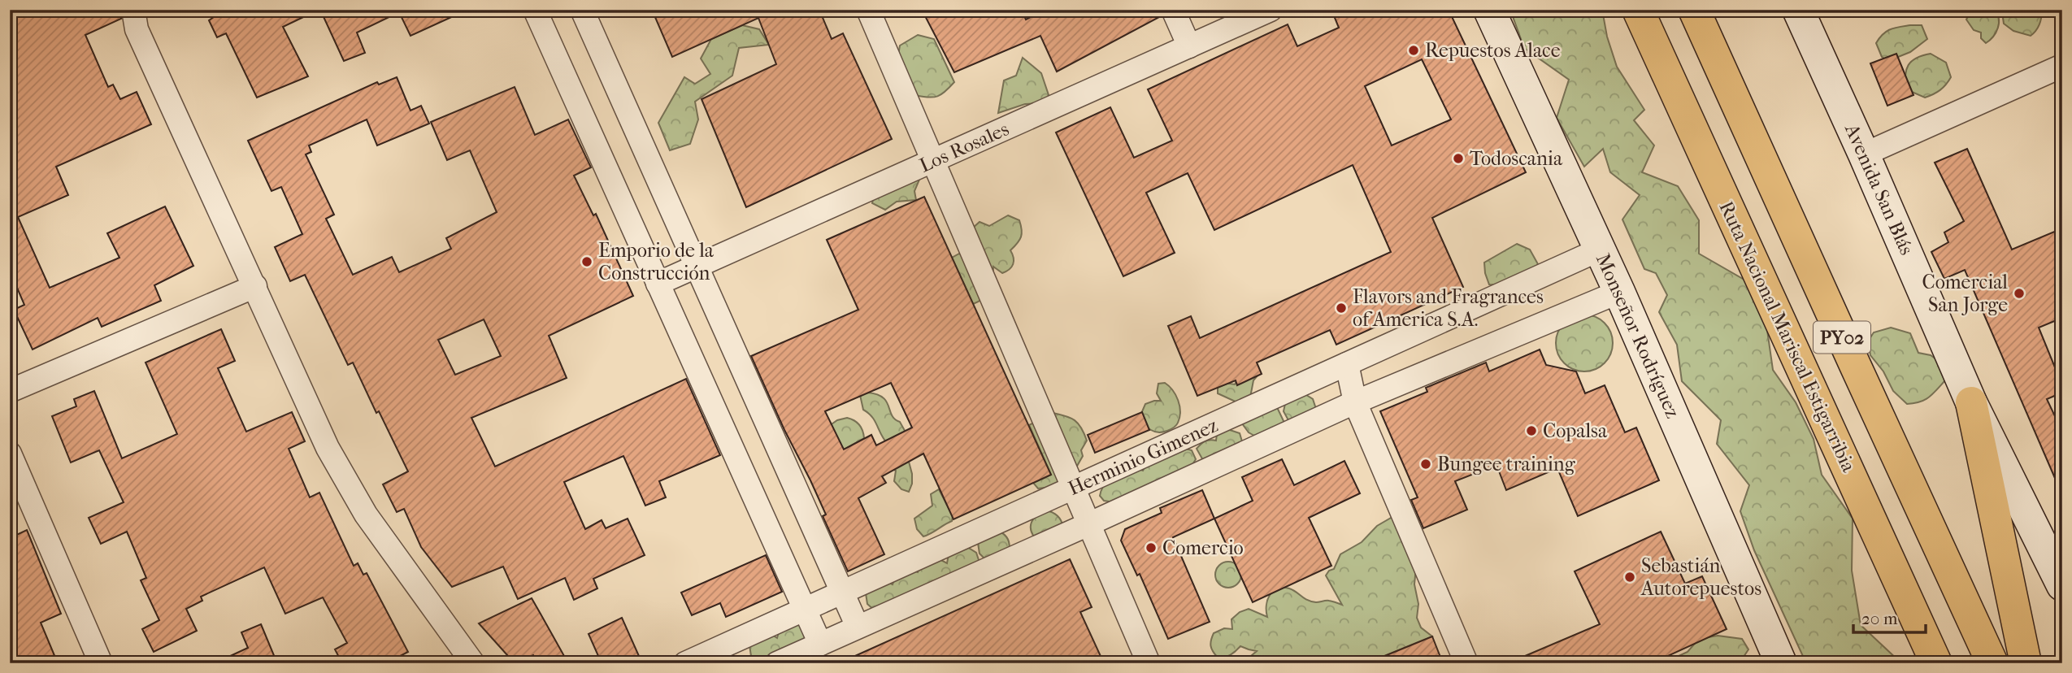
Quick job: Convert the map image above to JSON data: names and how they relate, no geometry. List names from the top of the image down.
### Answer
{
  "streets": {
    "highway": ["Ruta Nacional Mariscal Estigarribia", "PY02"],
    "street": [
      "Los Rosales",
      "Avenida San Blás",
      "Monseñor Rodríguez",
      "Herminio Gimenez"
    ]
  },
  "crossings": [
    ["Monseñor Rodríguez", "Herminio Gimenez"]
  ],
  "places": [
    "Repuestos Alace",
    "Todoscania",
    "Emporio de la Construcción",
    "Comercial San Jorge",
    "Flavors and Fragrances of America S.A.",
    "Copalsa",
    "Bungee training",
    "Comercio",
    "Sebastián Autorepuestos"
  ],
  "scale_bar": "20 m"
}
